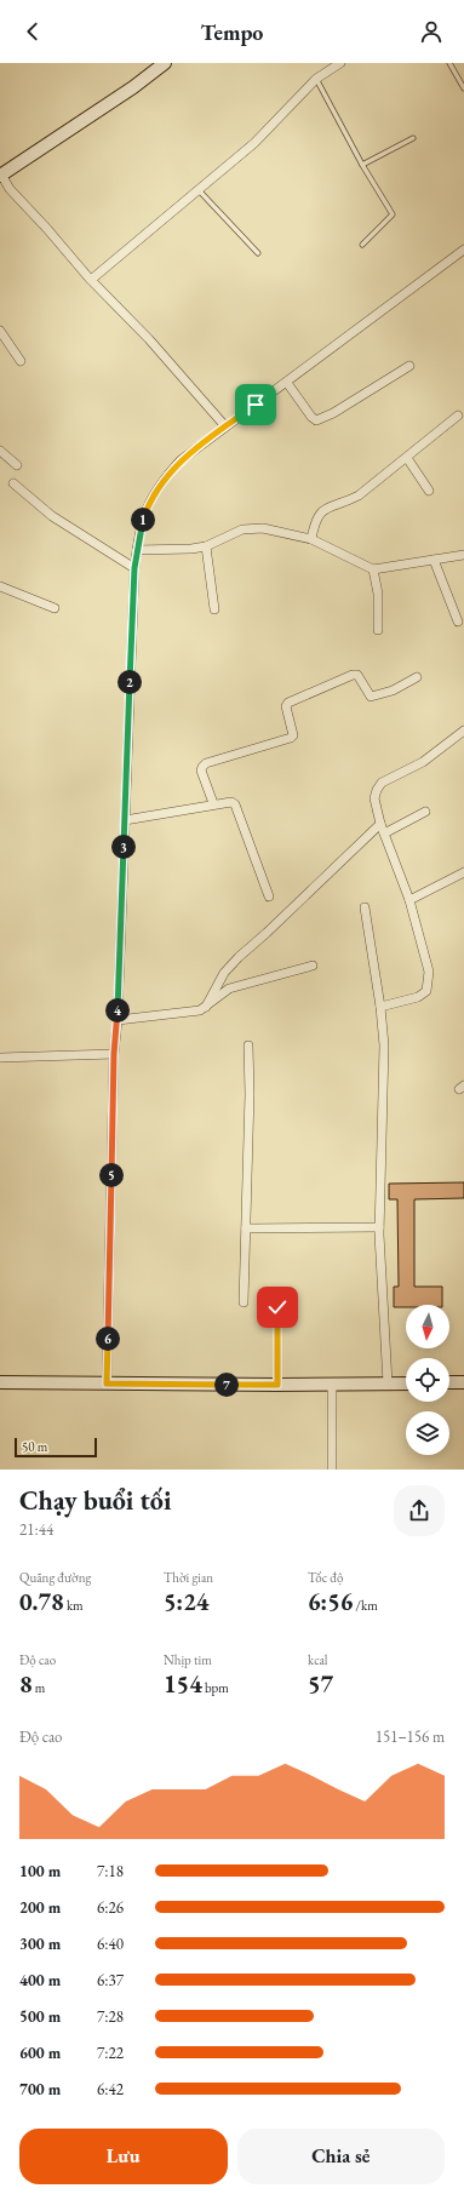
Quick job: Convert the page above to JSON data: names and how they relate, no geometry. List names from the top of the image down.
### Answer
{
  "scale_bar": "50 m",
  "north": "bottom",
  "page": {
    "header": "Tempo",
    "pins": [
      "1",
      "2",
      "3",
      "4",
      "5",
      "6",
      "7"
    ],
    "scale": "50 m",
    "heading": ["Chạy buổi tối", "21:44"],
    "stats": [
      ["Quãng đường", "0.78 km"],
      ["Thời gian", "5:24"],
      ["Tốc độ", "6:56 /km"],
      ["Độ cao", "8 m"],
      ["Nhịp tim", "154 bpm"],
      ["kcal", "57"]
    ],
    "chart": ["Độ cao", "151–156 m"],
    "list": [
      {
        "name": "100 m",
        "note": "7:18"
      },
      {
        "name": "200 m",
        "note": "6:26"
      },
      {
        "name": "300 m",
        "note": "6:40"
      },
      {
        "name": "400 m",
        "note": "6:37"
      },
      {
        "name": "500 m",
        "note": "7:28"
      },
      {
        "name": "600 m",
        "note": "7:22"
      },
      {
        "name": "700 m",
        "note": "6:42"
      }
    ],
    "buttons": ["Lưu", "Chia sẻ"]
  }
}
